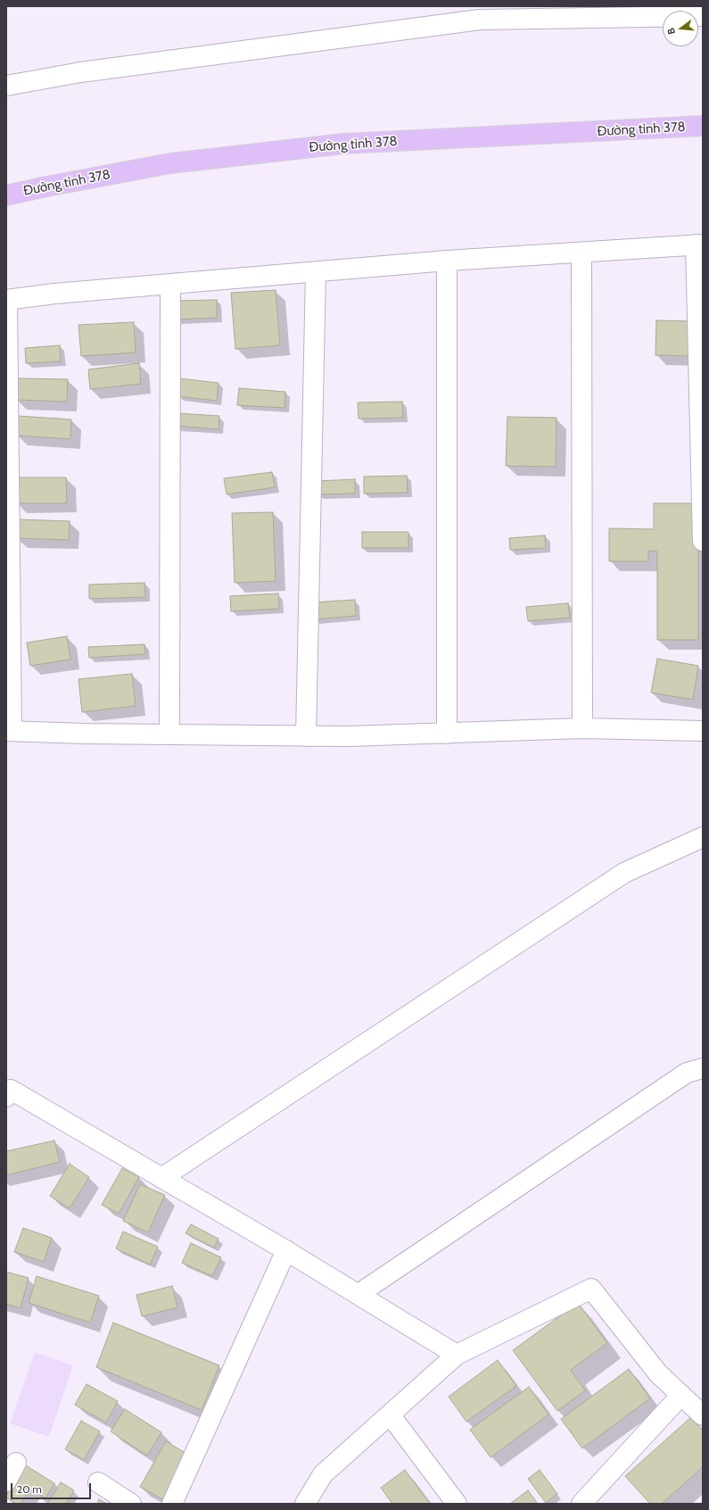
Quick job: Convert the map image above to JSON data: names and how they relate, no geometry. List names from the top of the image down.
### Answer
{
  "streets": {
    "main road": ["Đường tỉnh 378"]
  },
  "scale_bar": "20 m",
  "north": "left"
}
